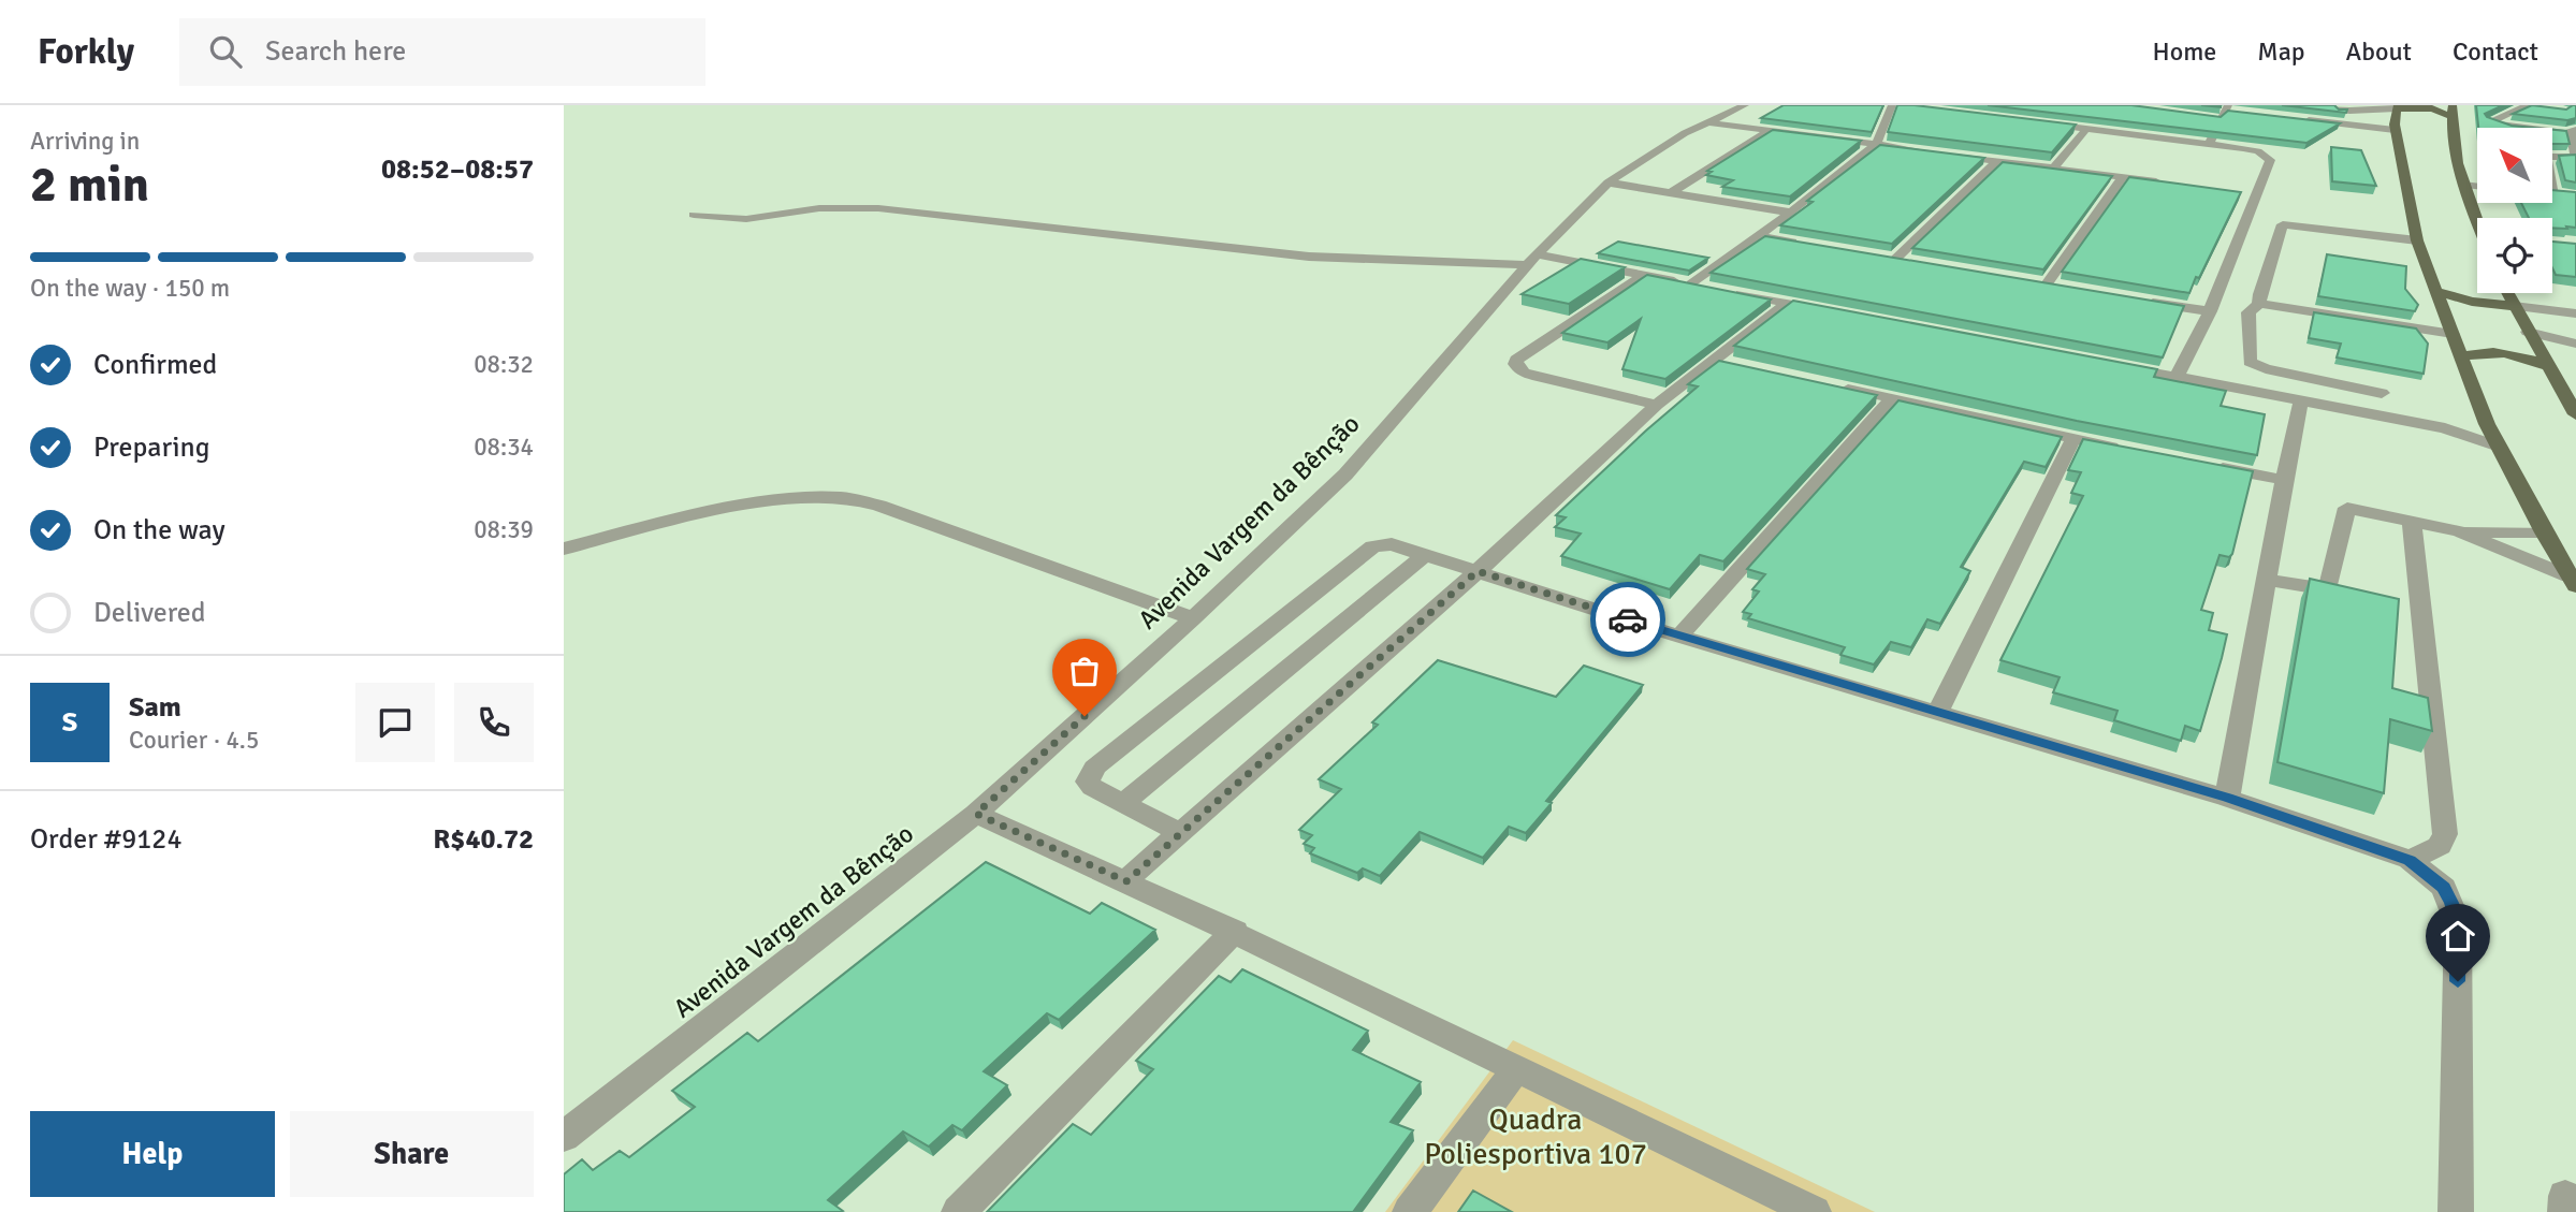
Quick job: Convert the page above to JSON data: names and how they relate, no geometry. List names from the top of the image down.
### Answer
{
  "streets": {
    "street": ["Avenida Vargem da Bênção"]
  },
  "parks": ["Quadra Poliesportiva 107"],
  "north": "top left",
  "page": {
    "header": "Forkly",
    "search": "Search here",
    "nav": [
      "Home",
      "Map",
      "About",
      "Contact"
    ],
    "heading": ["2 min", "Arriving in", "08:52–08:57"],
    "panel": [
      "Sam",
      "Courier · 4.5",
      "Order #9124",
      "R$40.72"
    ],
    "bar": "On the way · 150 m",
    "list": [
      ["Confirmed", "08:32"],
      ["Preparing", "08:34"],
      ["On the way", "08:39"],
      "Delivered"
    ],
    "round": "S",
    "buttons": ["Help", "Share"]
  }
}
